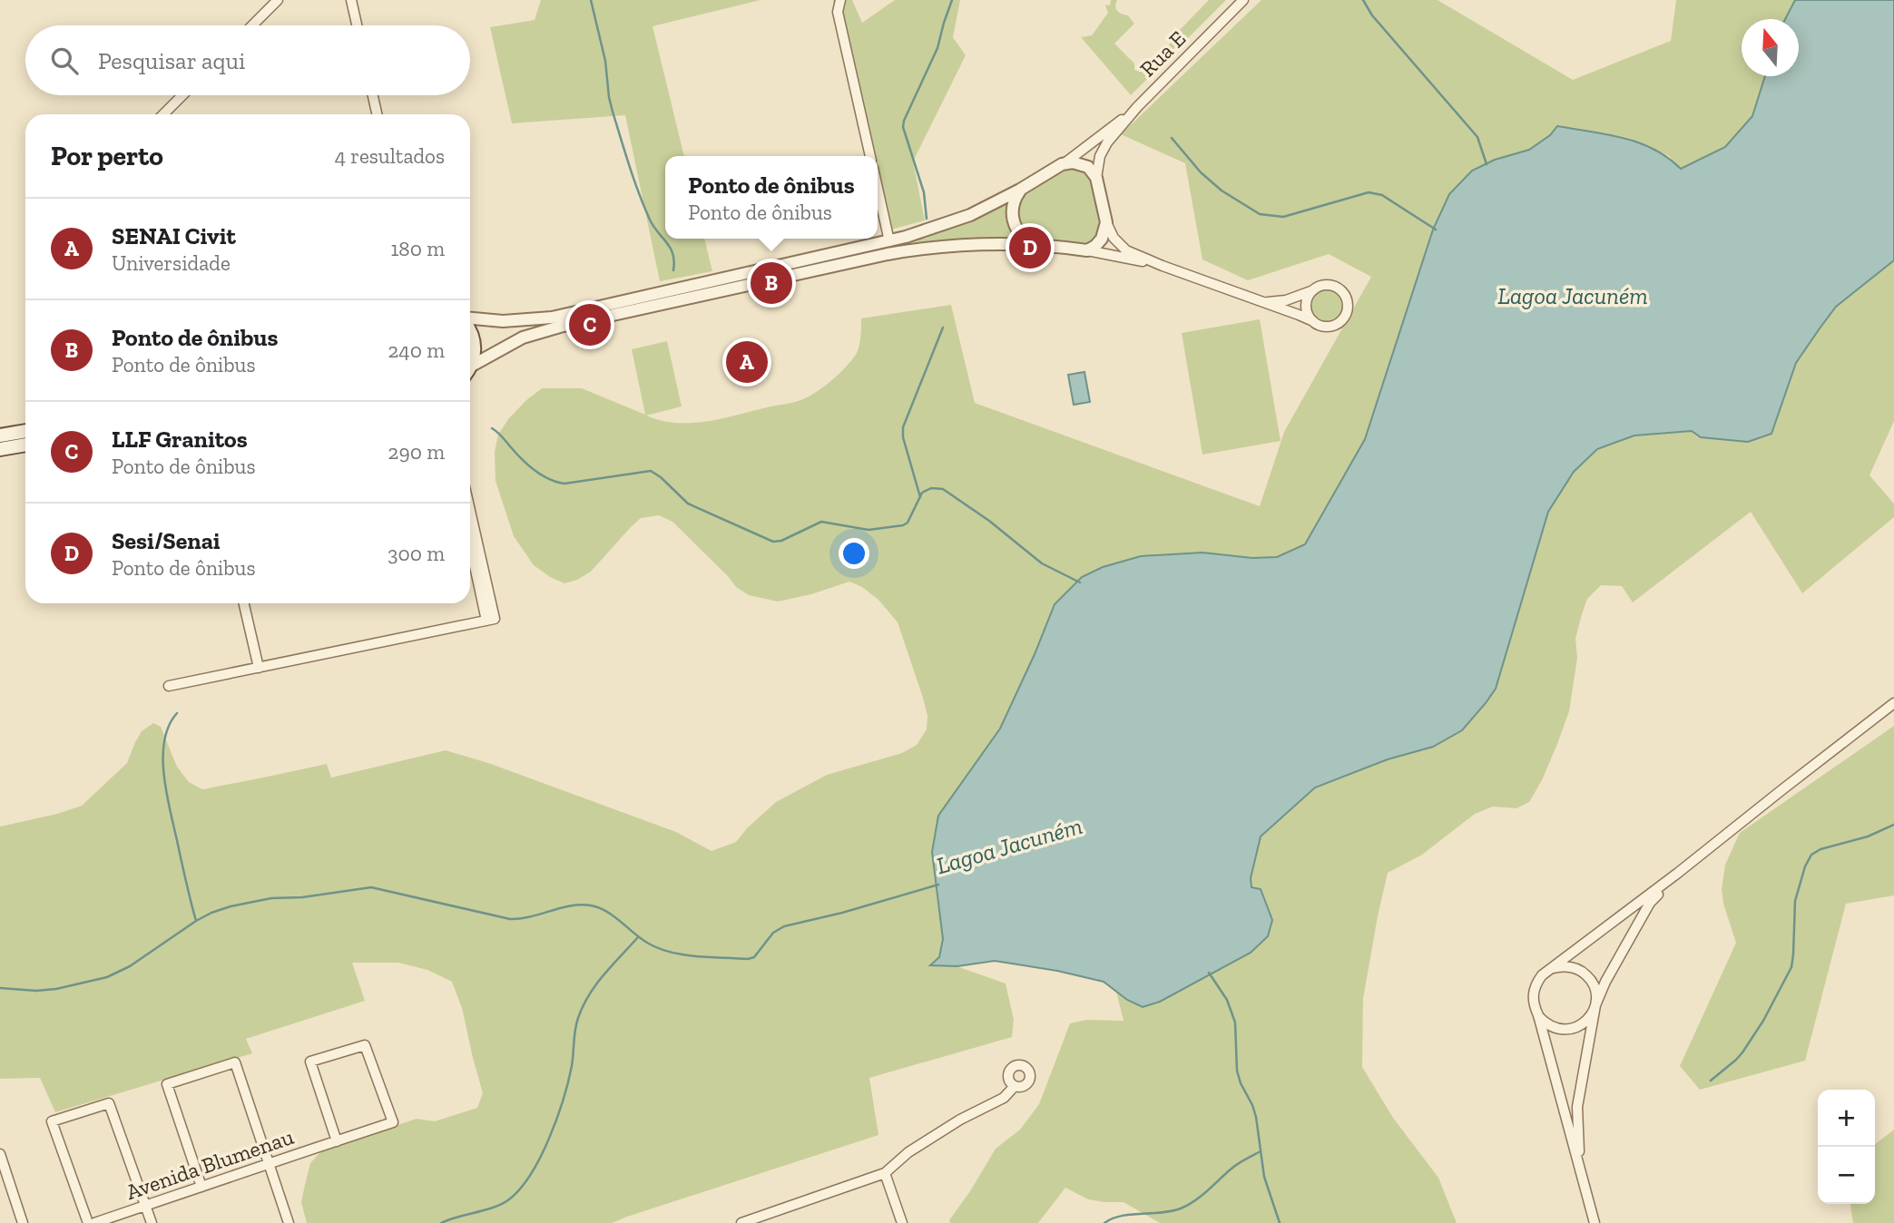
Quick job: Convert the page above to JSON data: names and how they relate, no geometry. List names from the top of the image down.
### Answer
{
  "streets": {
    "street": ["Rua E", "Avenida Blumenau"]
  },
  "water": ["Lagoa Jacuném"],
  "north": "top",
  "page": {
    "search": "Pesquisar aqui",
    "heading": ["Por perto", "4 resultados"],
    "popup": ["Ponto de ônibus", "Ponto de ônibus"],
    "list": [
      {
        "mark": "A",
        "name": "SENAI Civit",
        "note": "Universidade",
        "value": "180 m"
      },
      {
        "mark": "B",
        "name": "Ponto de ônibus",
        "note": "Ponto de ônibus",
        "value": "240 m"
      },
      {
        "mark": "C",
        "name": "LLF Granitos",
        "note": "Ponto de ônibus",
        "value": "290 m"
      },
      {
        "mark": "D",
        "name": "Sesi/Senai",
        "note": "Ponto de ônibus",
        "value": "300 m"
      }
    ],
    "pins": [
      "D",
      "B",
      "C",
      "A"
    ],
    "map_buttons": ["+", "−"]
  }
}
